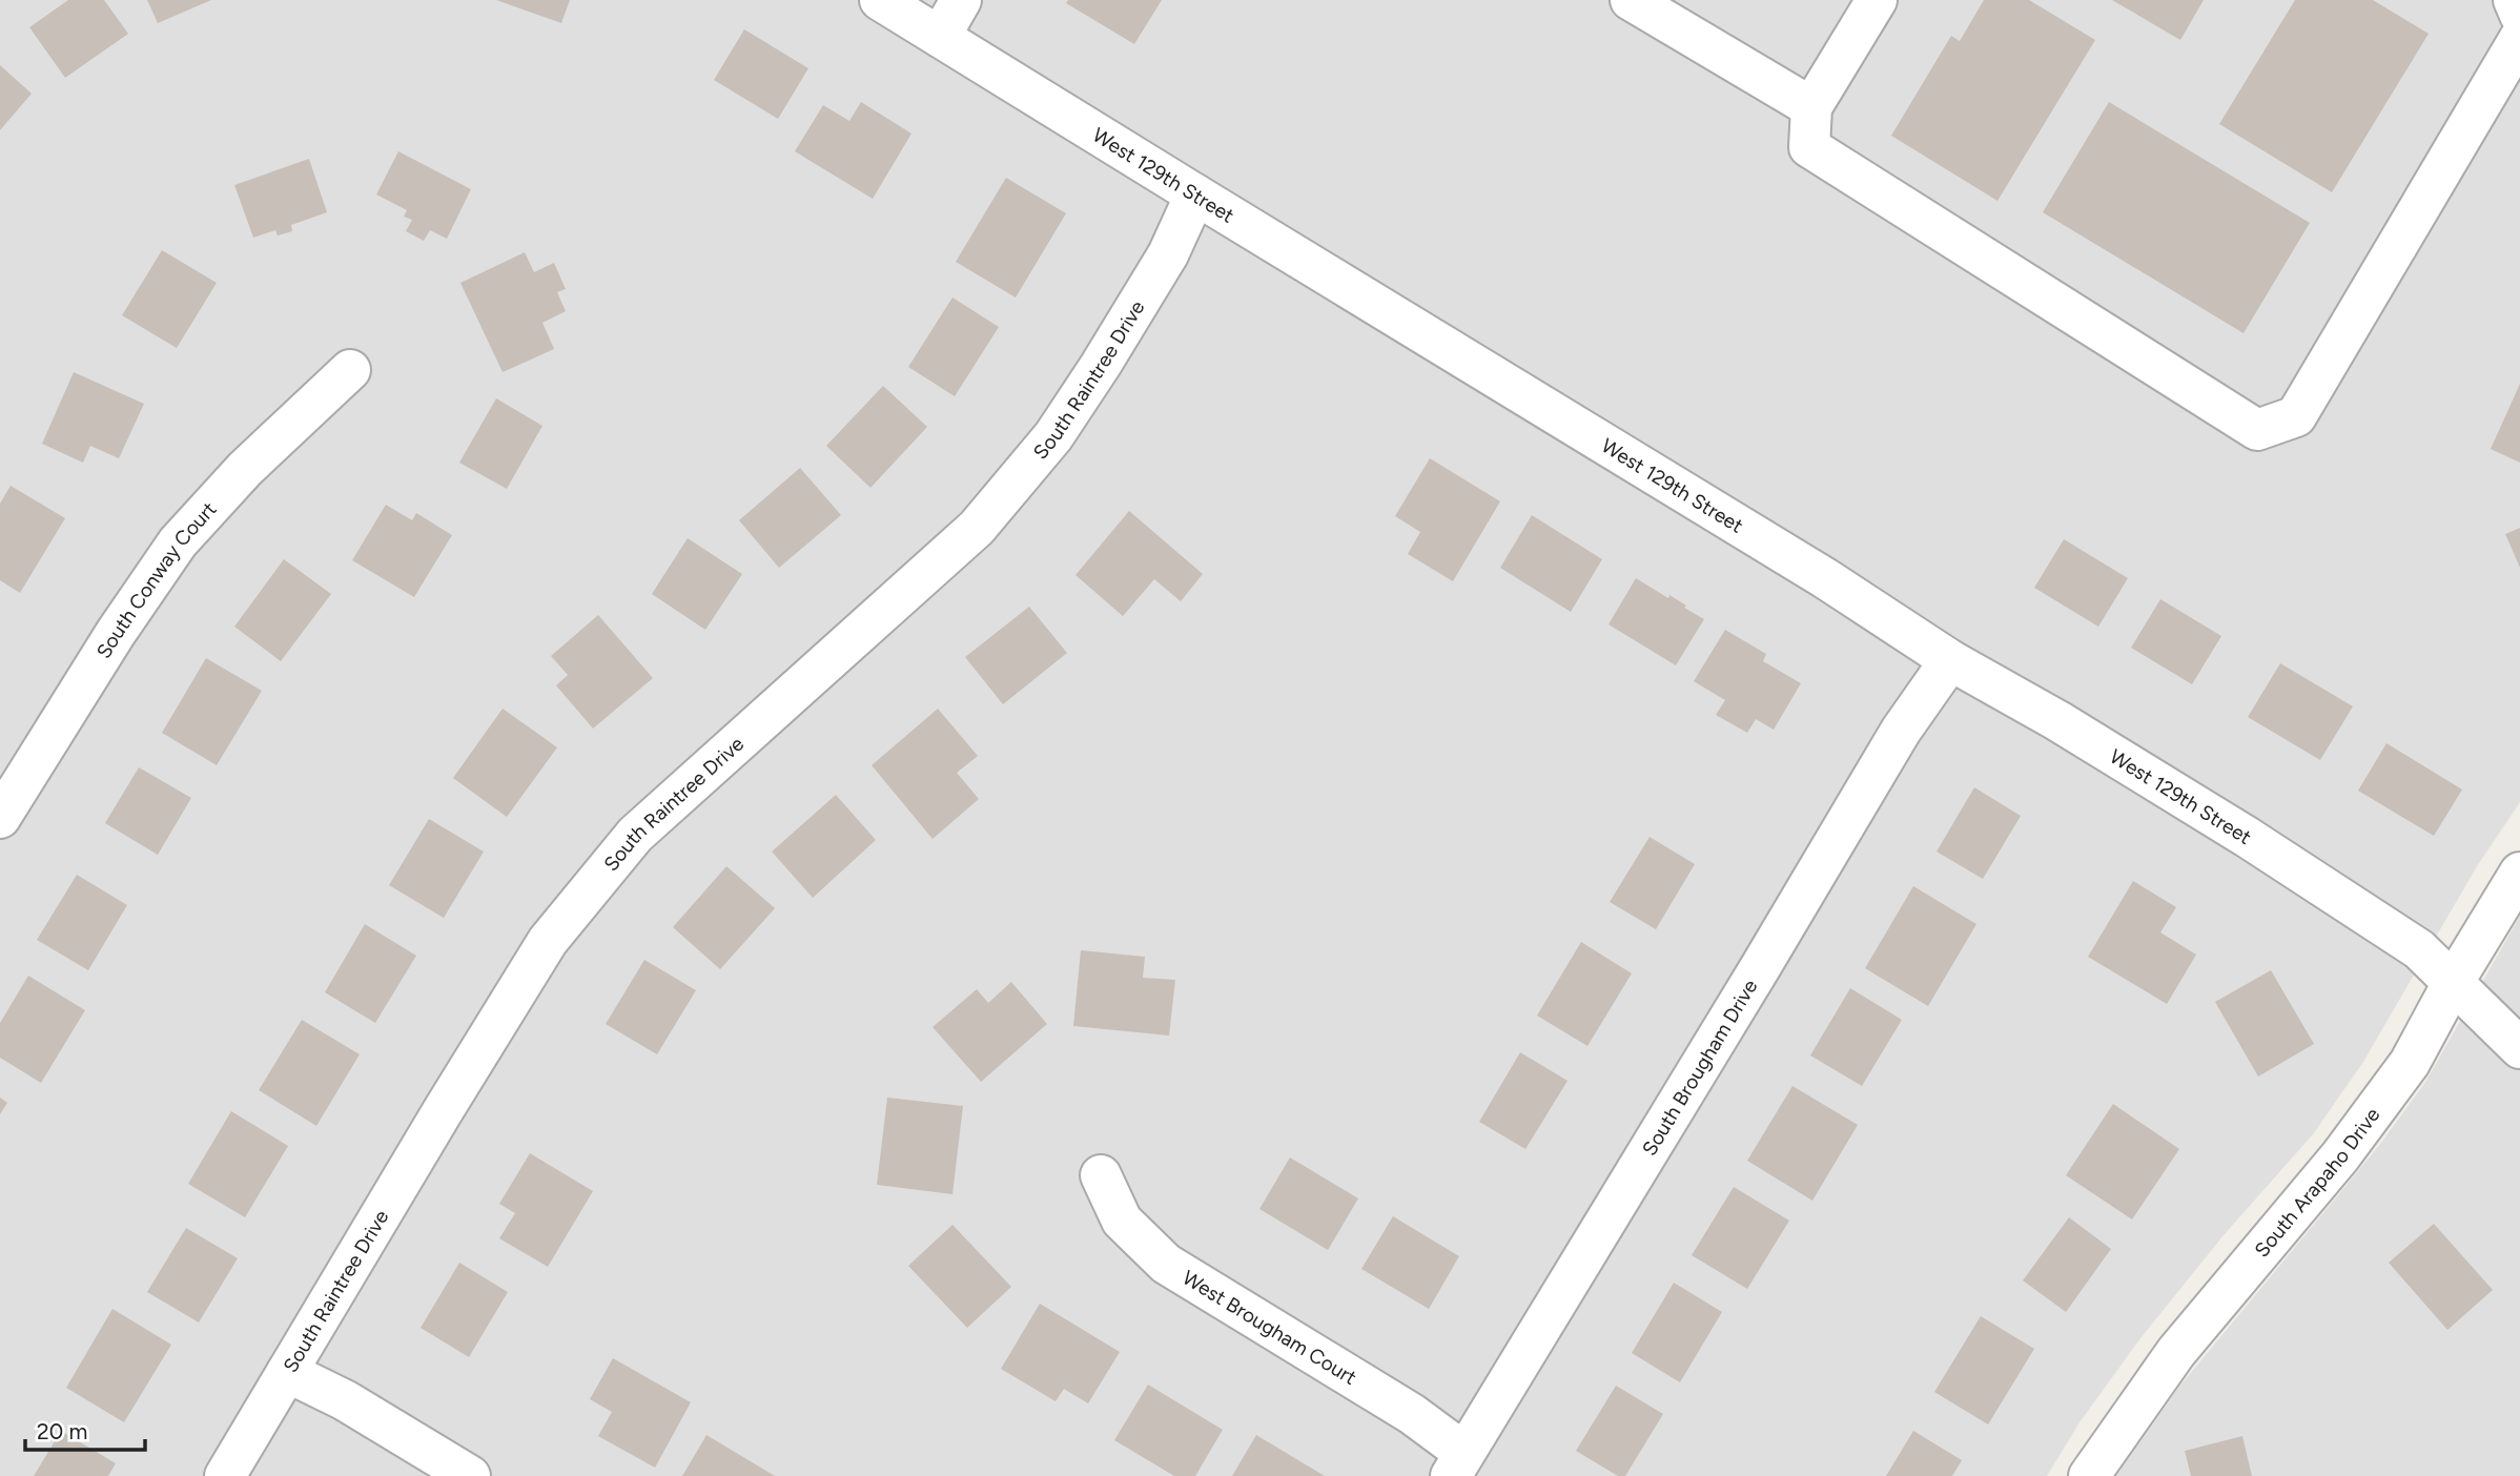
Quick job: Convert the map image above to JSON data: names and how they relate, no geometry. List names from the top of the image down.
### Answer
{
  "streets": {
    "street": [
      "West 129th Street",
      "South Raintree Drive",
      "South Conway Court",
      "South Brougham Drive",
      "South Arapaho Drive",
      "West Brougham Court"
    ]
  },
  "crossings": [
    ["West 129th Street", "South Raintree Drive"],
    ["West 129th Street", "South Brougham Drive"],
    ["West 129th Street", "South Arapaho Drive"],
    ["South Brougham Drive", "West Brougham Court"]
  ],
  "scale_bar": "20 m"
}
